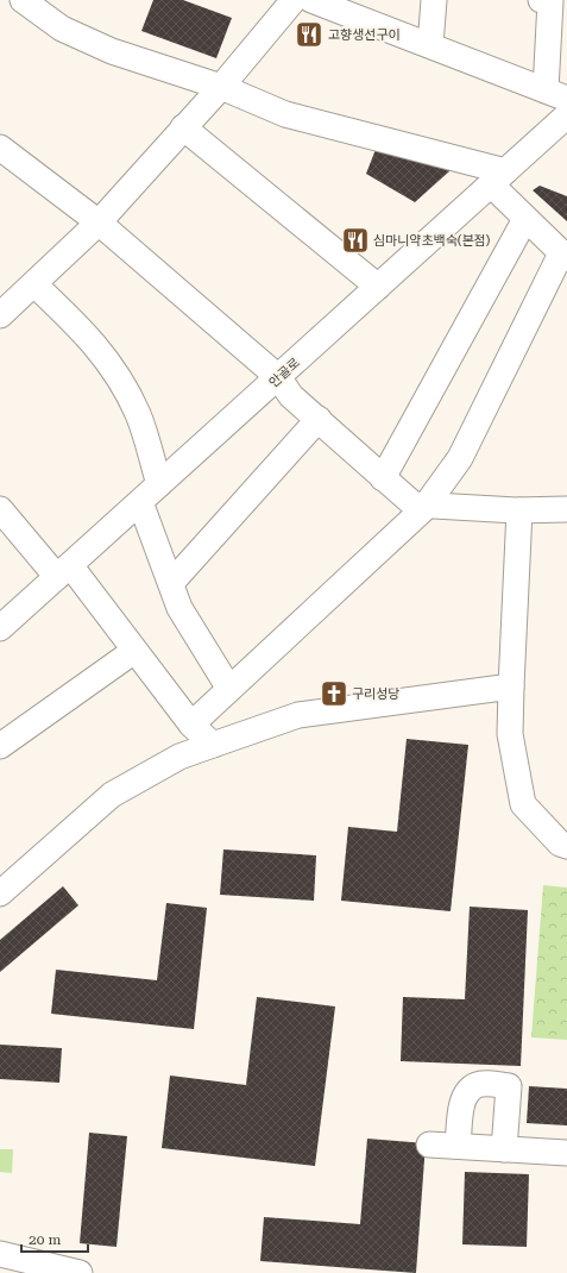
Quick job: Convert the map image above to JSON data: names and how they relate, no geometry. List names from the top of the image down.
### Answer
{
  "streets": {
    "street": ["안골로"]
  },
  "places": {
    "restaurant": ["고향생선구이", "심마니약초백숙(본점)"],
    "church": ["구리성당"]
  },
  "scale_bar": "20 m"
}
